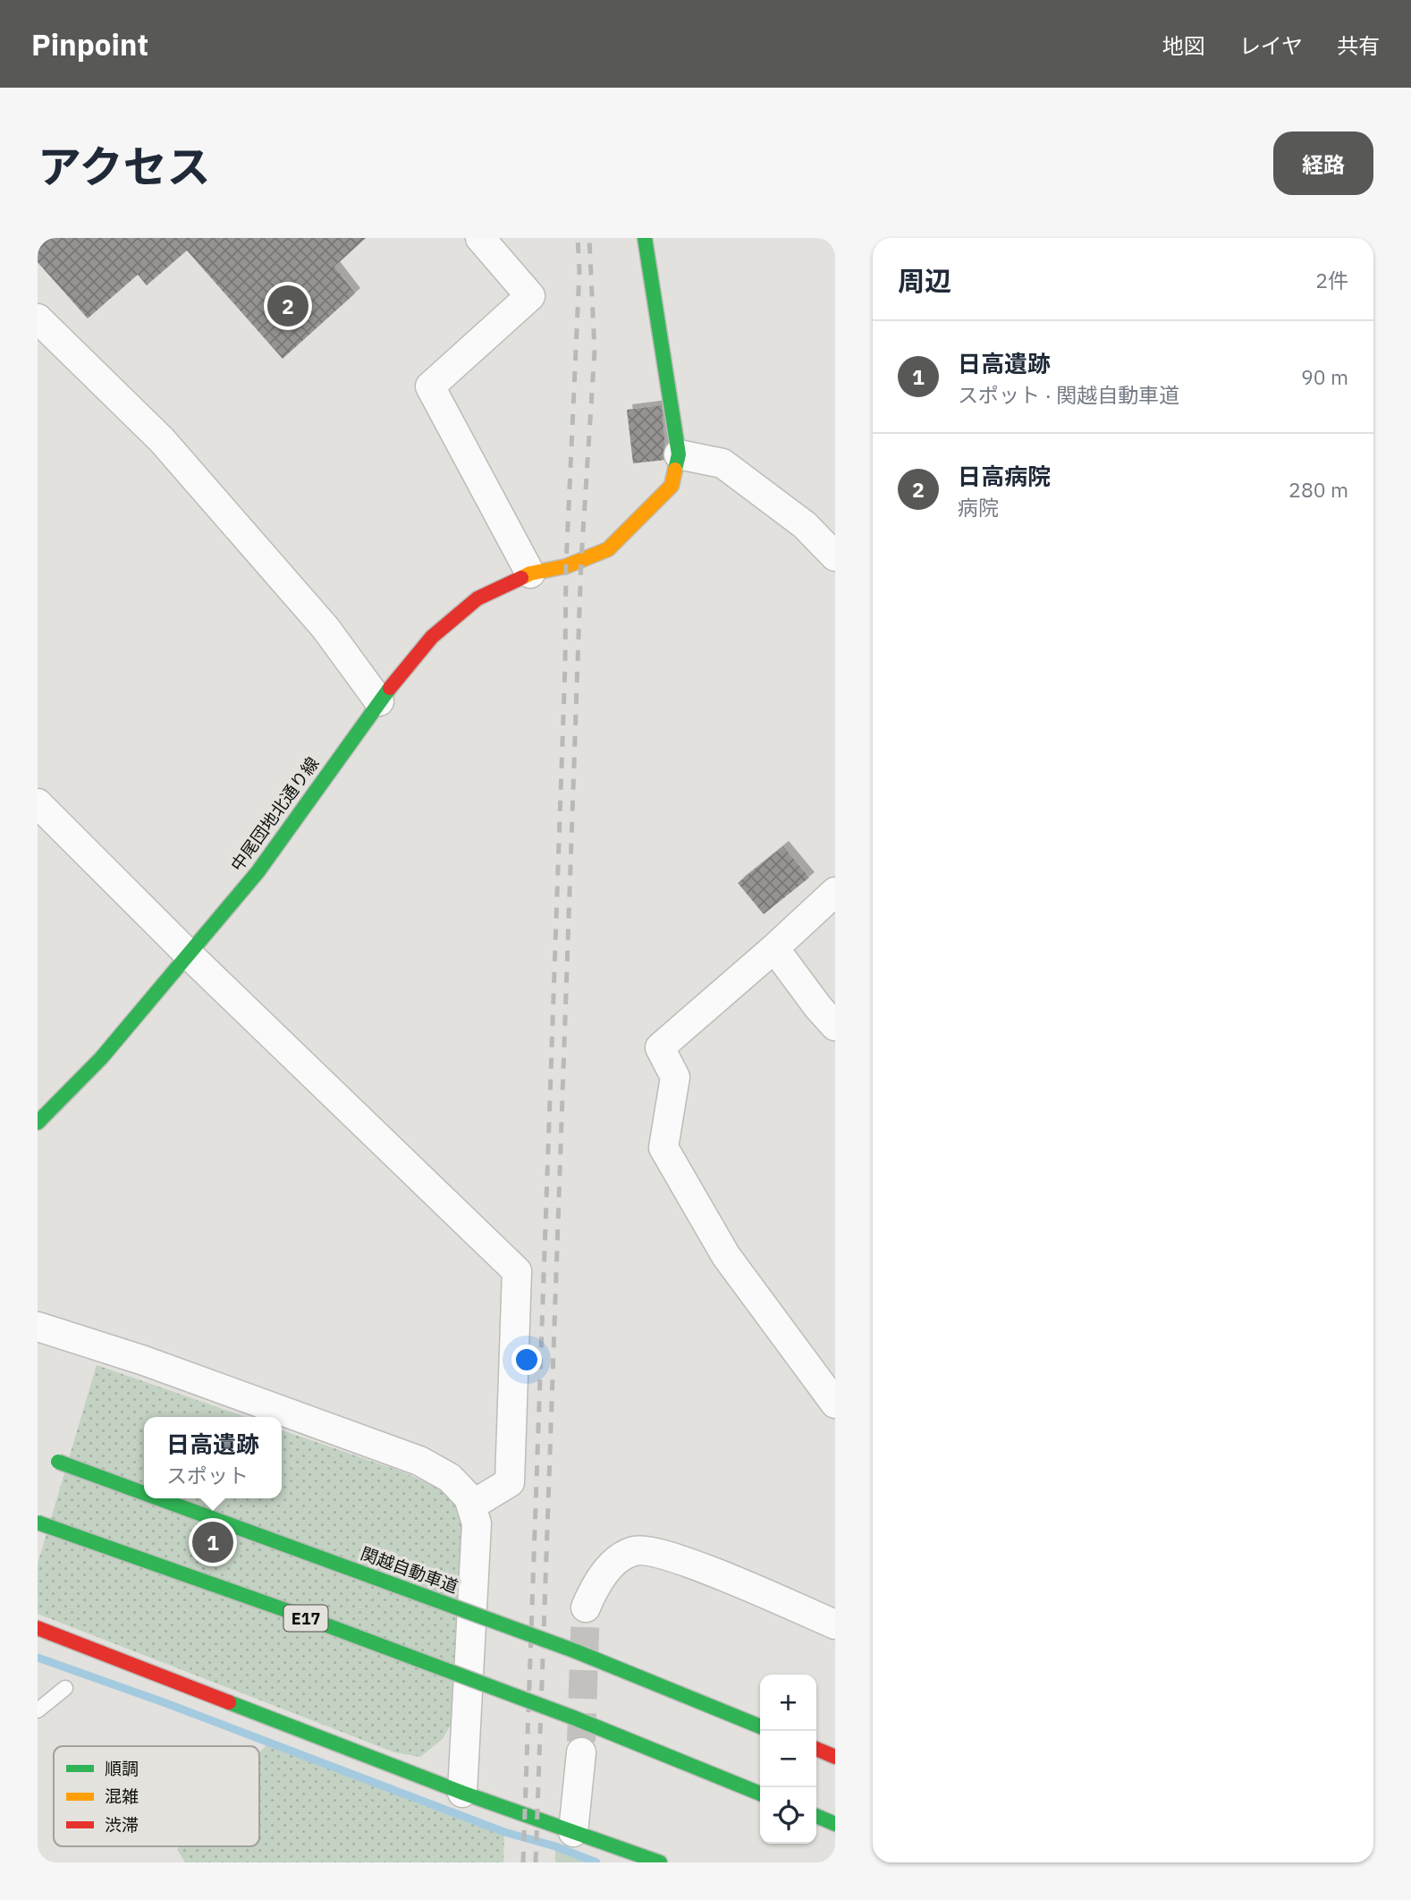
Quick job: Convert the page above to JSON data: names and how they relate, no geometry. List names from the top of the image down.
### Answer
{
  "streets": {
    "main road": ["中尾団地北通り線", "関越自動車道", "E17"]
  },
  "legend": ["順調", "混雑", "渋滞"],
  "page": {
    "header": "Pinpoint",
    "nav": ["地図", "レイヤ", "共有"],
    "title": "アクセス",
    "buttons": "経路",
    "heading": ["周辺", "2件"],
    "pins": ["2", "1"],
    "list": [
      {
        "mark": "1",
        "name": "日高遺跡",
        "note": "スポット · 関越自動車道",
        "value": "90 m"
      },
      {
        "mark": "2",
        "name": "日高病院",
        "note": "病院",
        "value": "280 m"
      }
    ],
    "popup": ["日高遺跡", "スポット"],
    "map_buttons": ["+", "−"]
  }
}
